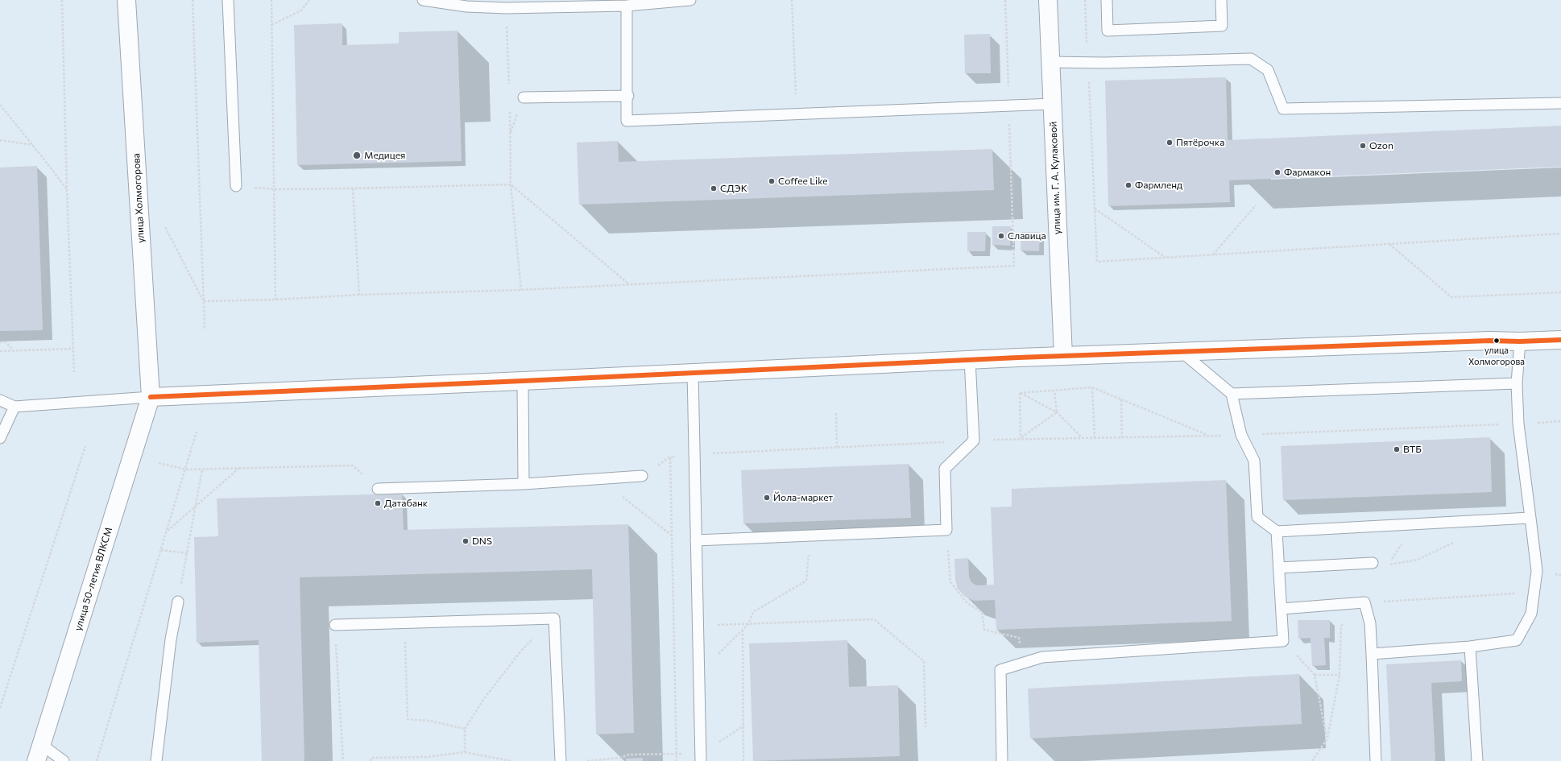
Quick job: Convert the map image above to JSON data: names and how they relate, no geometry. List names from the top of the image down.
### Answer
{
  "streets": {
    "main road": ["улица им. Г. А. Кулаковой", "улица Холмогорова", "улица 50-летия ВЛКСМ"]
  },
  "crossings": [
    ["улица Холмогорова", "улица 50-летия ВЛКСМ"]
  ],
  "places": [
    "Пятёрочка",
    "Ozon",
    "Медицея",
    "Фармакон",
    "Coffee Like",
    "Фармленд",
    "СДЭК",
    "Славица",
    "улица Холмогорова",
    "ВТБ",
    "Йола-маркет",
    "Датабанк",
    "DNS"
  ]
}
